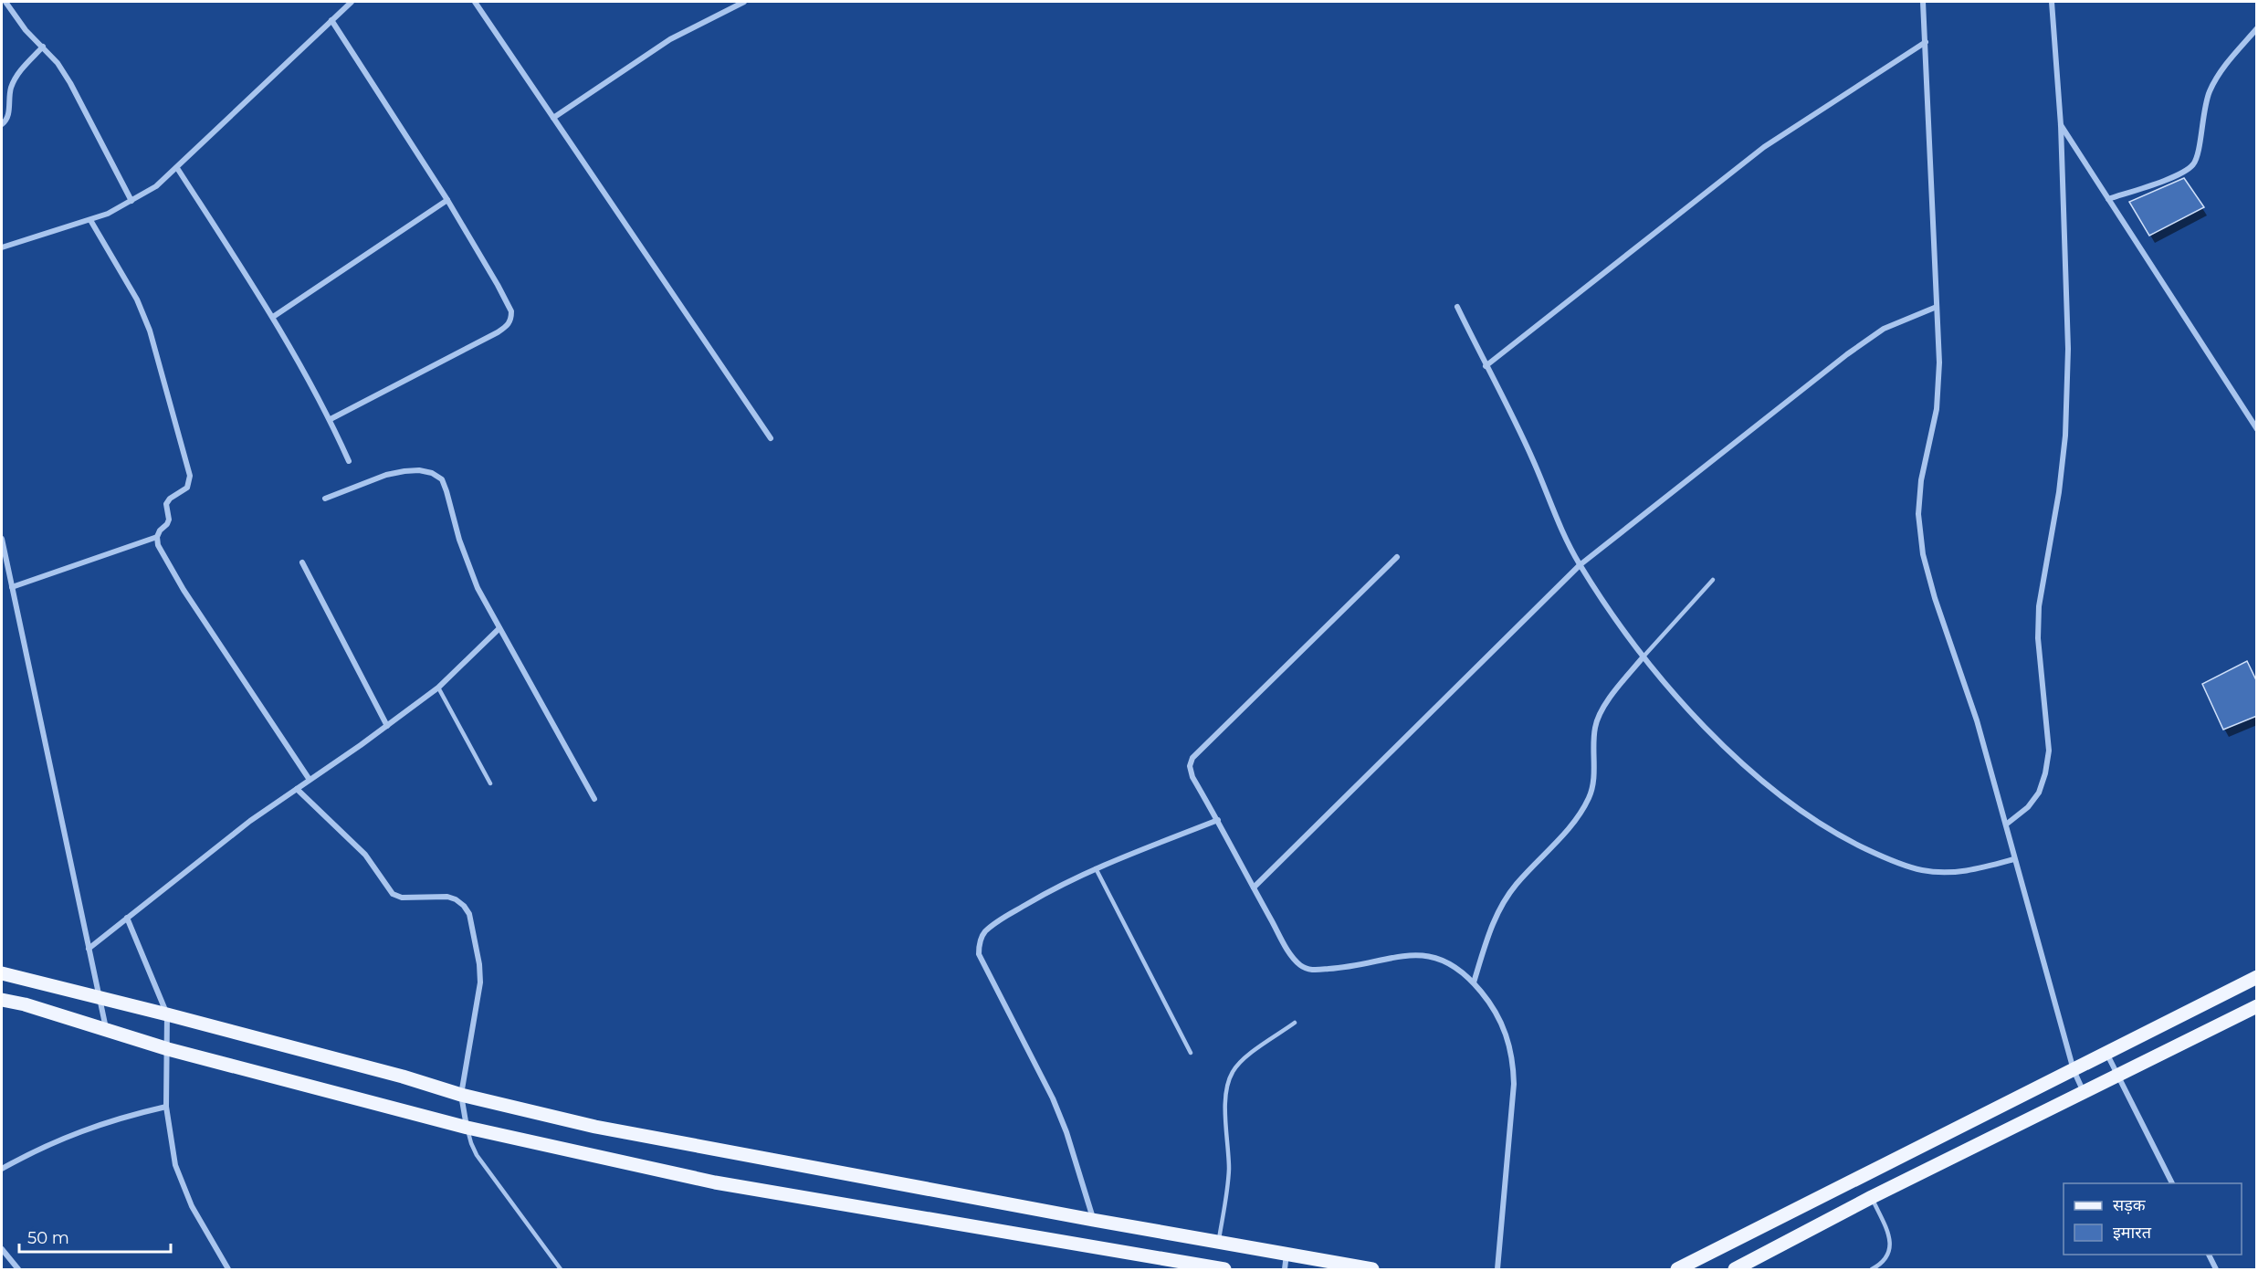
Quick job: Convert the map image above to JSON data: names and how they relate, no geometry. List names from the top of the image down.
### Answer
{
  "legend": ["सड़क", "इमारत"],
  "scale_bar": "50 m"
}
